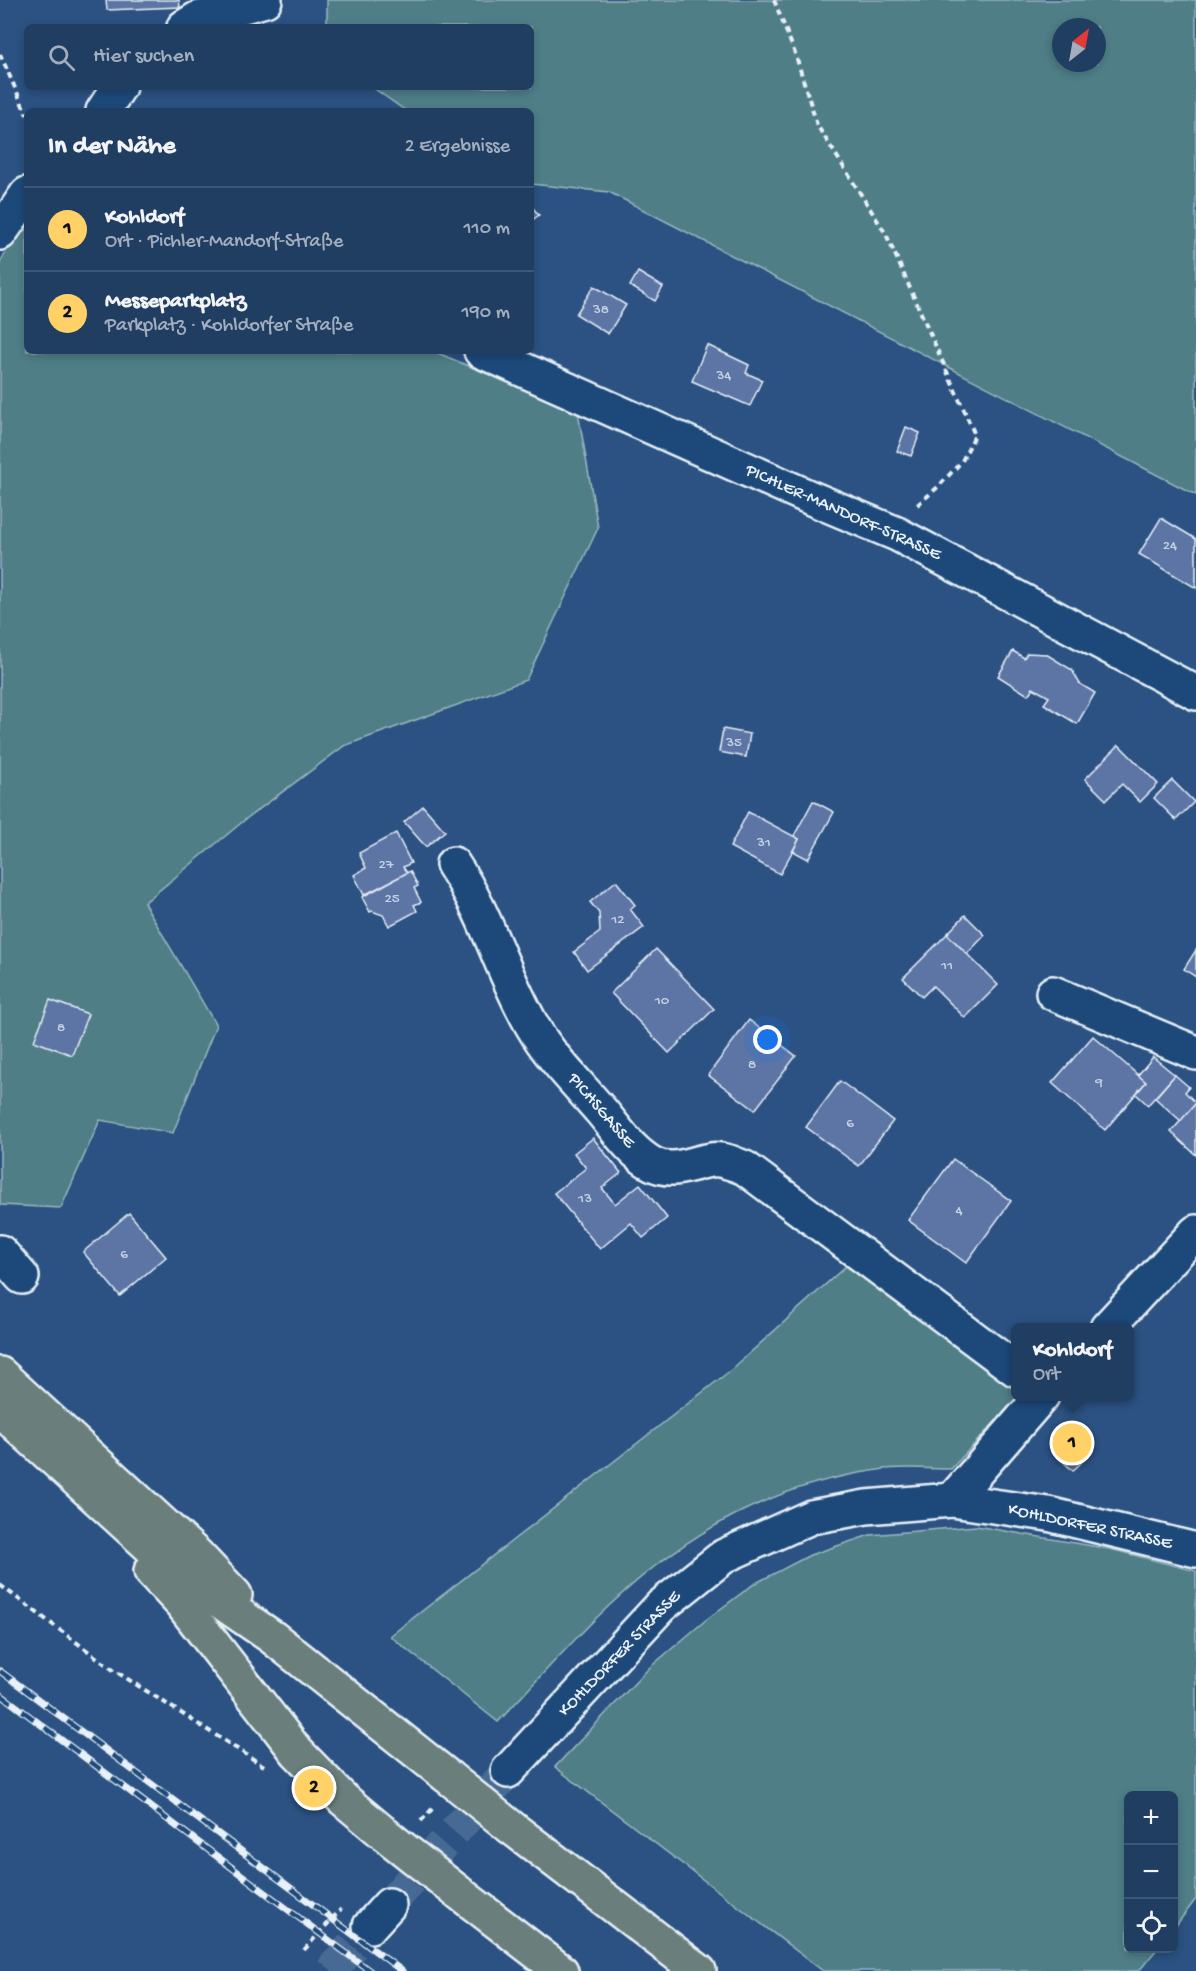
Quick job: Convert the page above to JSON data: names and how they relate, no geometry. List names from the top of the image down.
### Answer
{
  "streets": {
    "street": ["PICHLER-MANDORF-STRASSE", "PICHSGASSE", "KOHLDORFER STRASSE"]
  },
  "house_numbers": [
    "38",
    "34",
    "24",
    "35",
    "31",
    "27",
    "25",
    "12",
    "11",
    "10",
    "8",
    "8",
    "9",
    "6",
    "13",
    "4",
    "6"
  ],
  "north": "top right",
  "page": {
    "search": "Hier suchen",
    "heading": ["In der Nähe", "2 Ergebnisse"],
    "list": [
      {
        "mark": "1",
        "name": "Kohldorf",
        "note": "Ort · Pichler-Mandorf-Straße",
        "value": "110 m"
      },
      {
        "mark": "2",
        "name": "Messeparkplatz",
        "note": "Parkplatz · Kohldorfer Straße",
        "value": "190 m"
      }
    ],
    "popup": ["Kohldorf", "Ort"],
    "pins": ["1", "2"],
    "map_buttons": ["+", "−"]
  }
}
